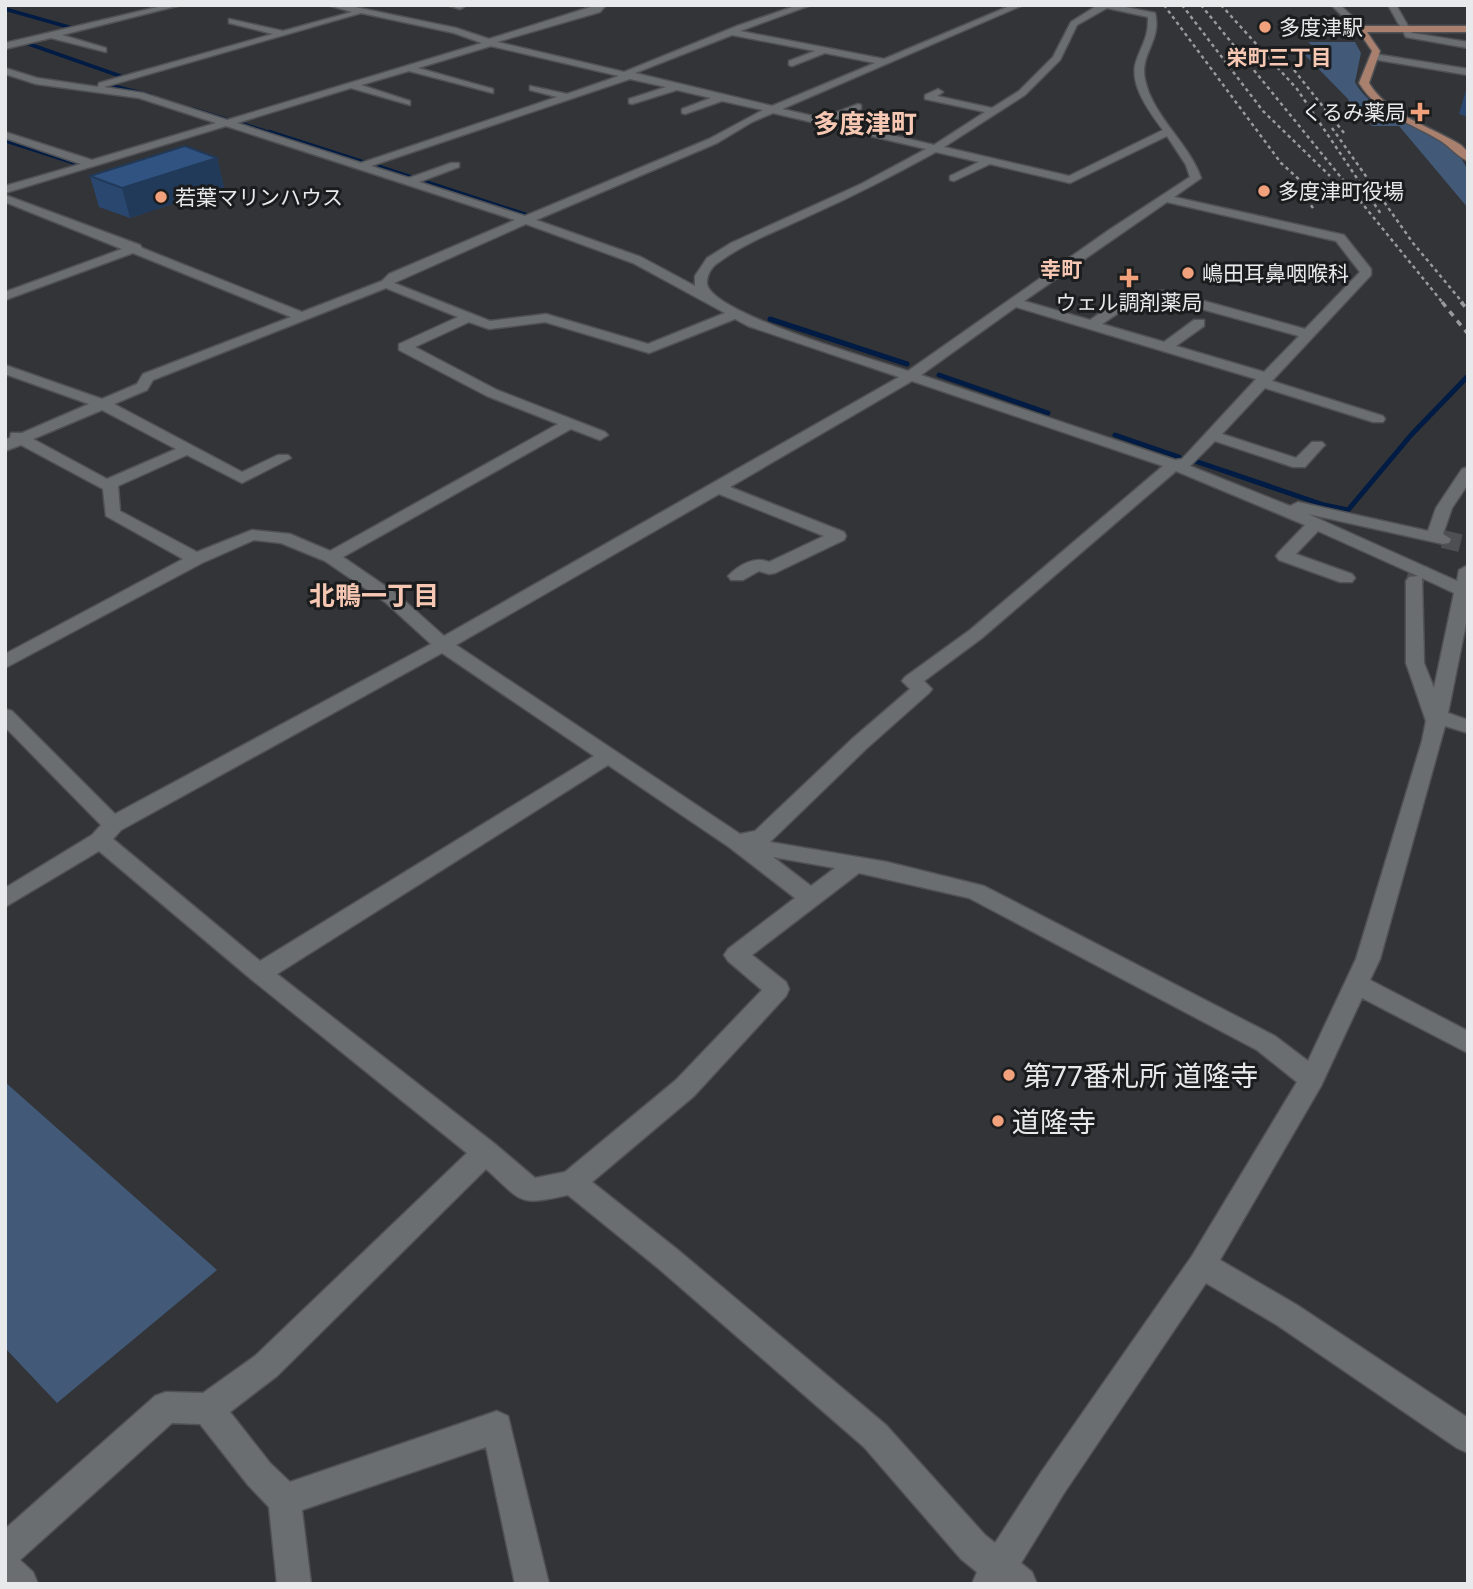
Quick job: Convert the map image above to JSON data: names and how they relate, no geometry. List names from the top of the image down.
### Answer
{
  "districts": [
    "栄町三丁目",
    "多度津町",
    "幸町",
    "北鴨一丁目"
  ],
  "places": {
    "other": [
      "多度津駅",
      "多度津町役場",
      "若葉マリンハウス",
      "嶋田耳鼻咽喉科",
      "第77番札所 道隆寺",
      "道隆寺"
    ],
    "health": ["くるみ薬局", "ウェル調剤薬局"]
  }
}
